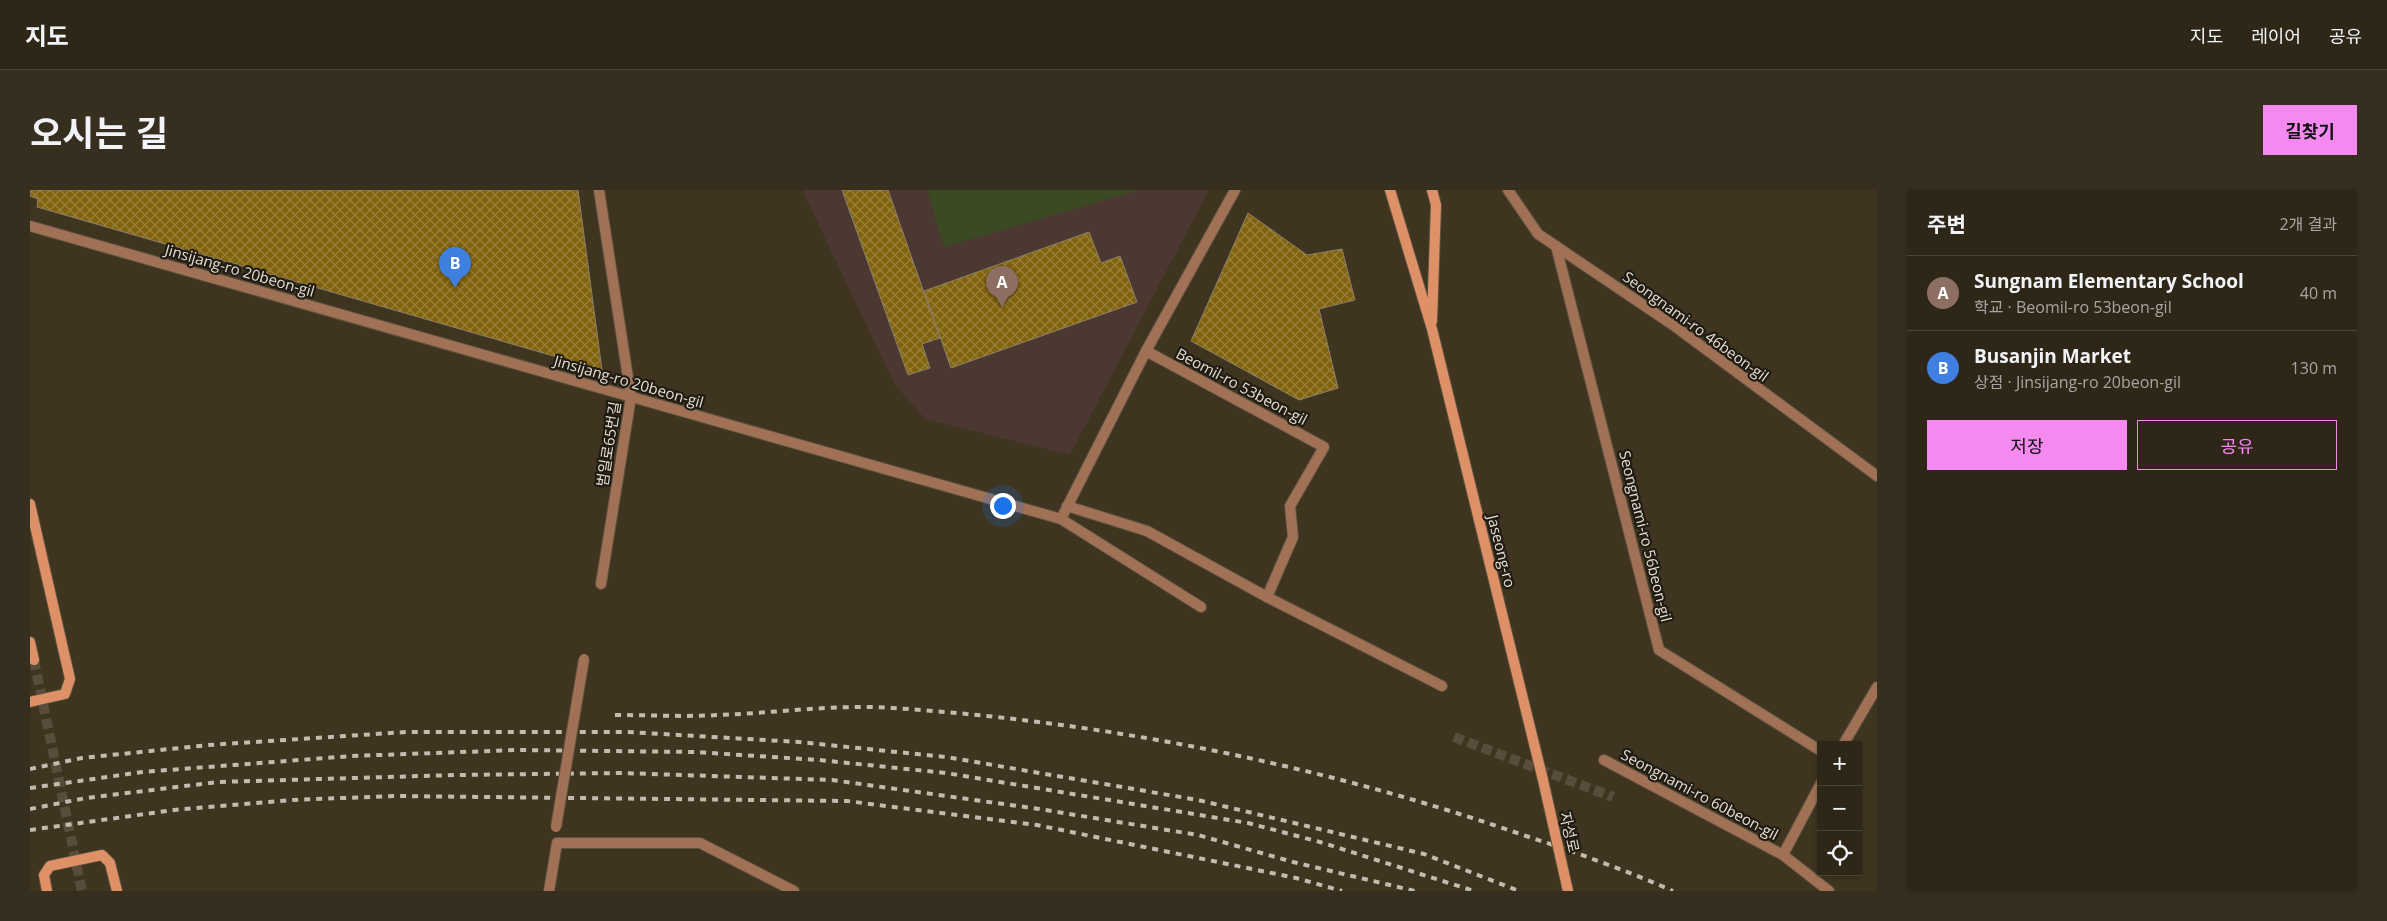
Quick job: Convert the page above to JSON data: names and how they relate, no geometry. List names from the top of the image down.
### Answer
{
  "streets": {
    "main road": ["Jaseong-ro", "자성로"],
    "street": [
      "Jinsijang-ro 20beon-gil",
      "Seongnami-ro 46beon-gil",
      "Beomil-ro 53beon-gil",
      "범일로65번길",
      "Seongnami-ro 56beon-gil",
      "Seongnami-ro 60beon-gil"
    ]
  },
  "crossings": [
    ["Jinsijang-ro 20beon-gil", "범일로65번길"],
    ["Seongnami-ro 46beon-gil", "Seongnami-ro 56beon-gil"],
    ["Jaseong-ro", "자성로"]
  ],
  "page": {
    "header": "지도",
    "nav": ["지도", "레이어", "공유"],
    "title": "오시는 길",
    "buttons": [
      "길찾기",
      ["저장", "공유"]
    ],
    "heading": ["주변", "2개 결과"],
    "pins": ["B", "A"],
    "list": [
      {
        "mark": "A",
        "name": "Sungnam Elementary School",
        "note": "학교 · Beomil-ro 53beon-gil",
        "value": "40 m"
      },
      {
        "mark": "B",
        "name": "Busanjin Market",
        "note": "상점 · Jinsijang-ro 20beon-gil",
        "value": "130 m"
      }
    ],
    "map_buttons": ["+", "−"]
  }
}
